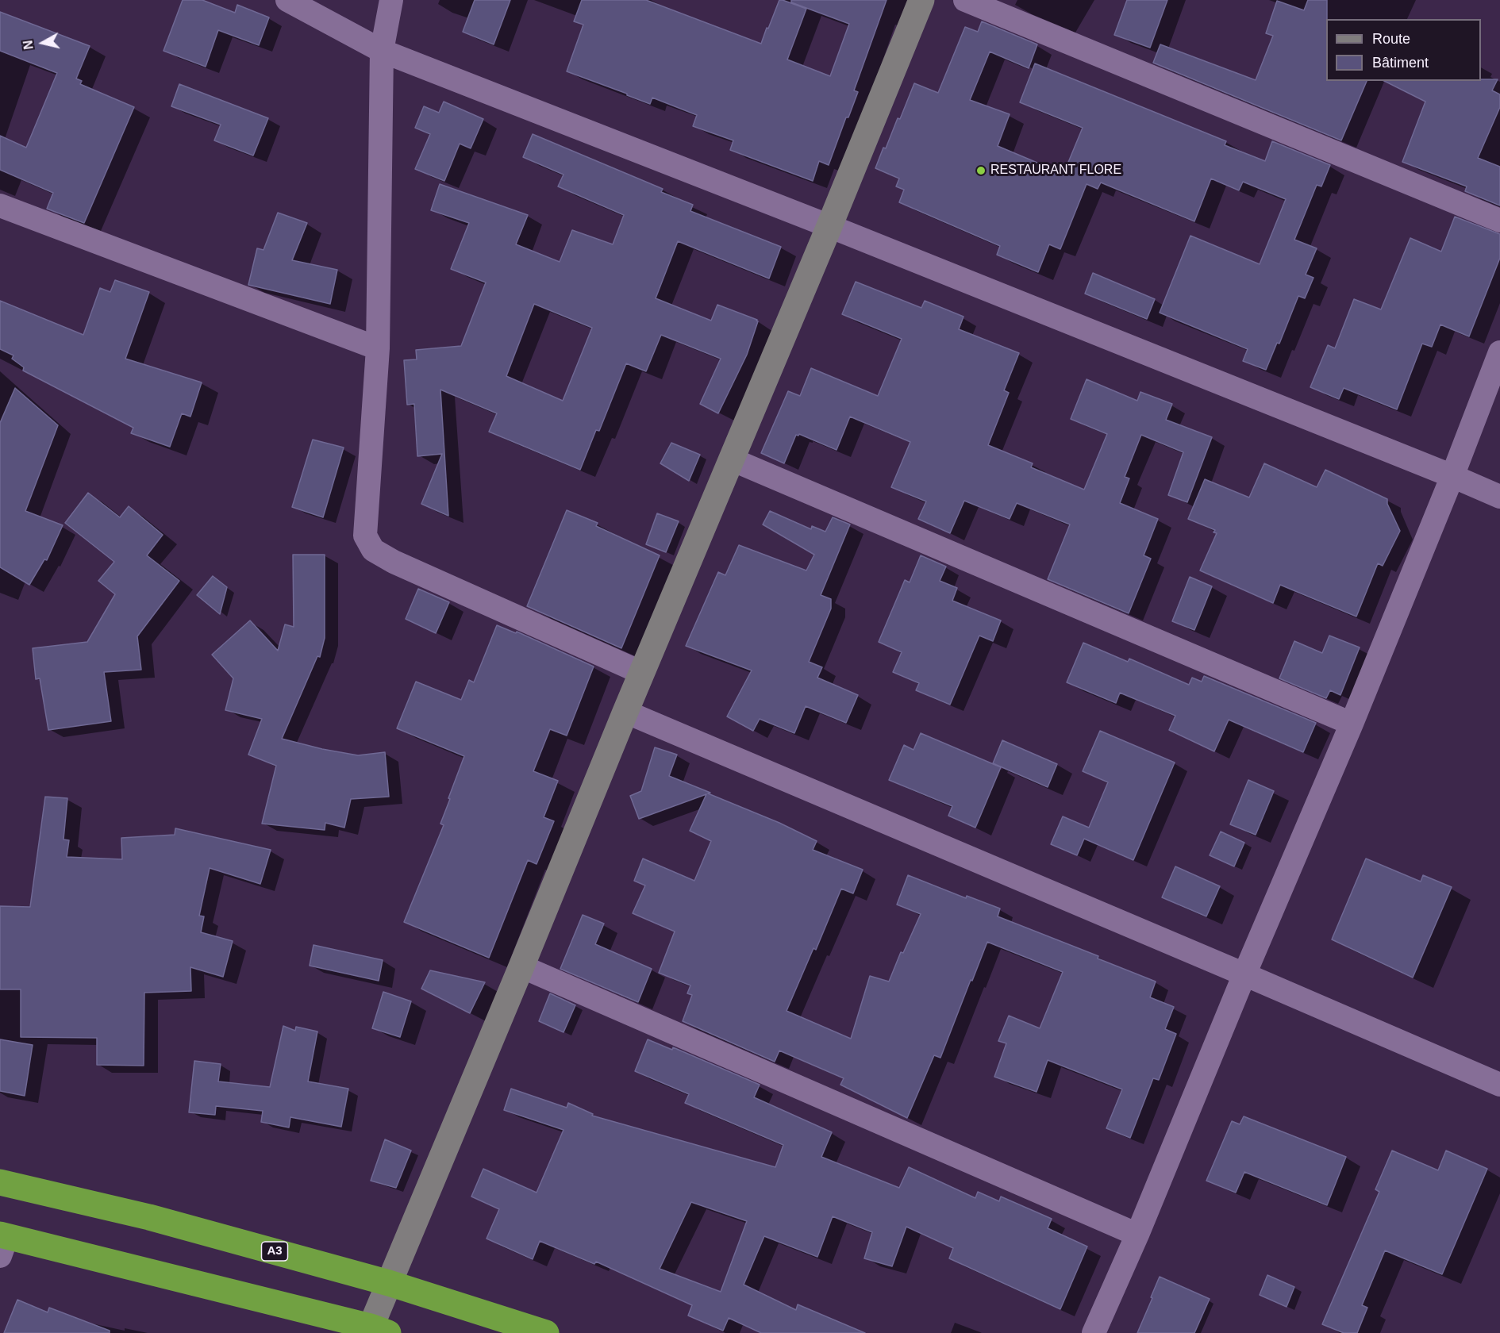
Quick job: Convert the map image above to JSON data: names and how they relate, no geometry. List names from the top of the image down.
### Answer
{
  "streets": {
    "highway": ["A3"]
  },
  "places": ["RESTAURANT FLORE"],
  "legend": ["Route", "Bâtiment"],
  "north": "left"
}
